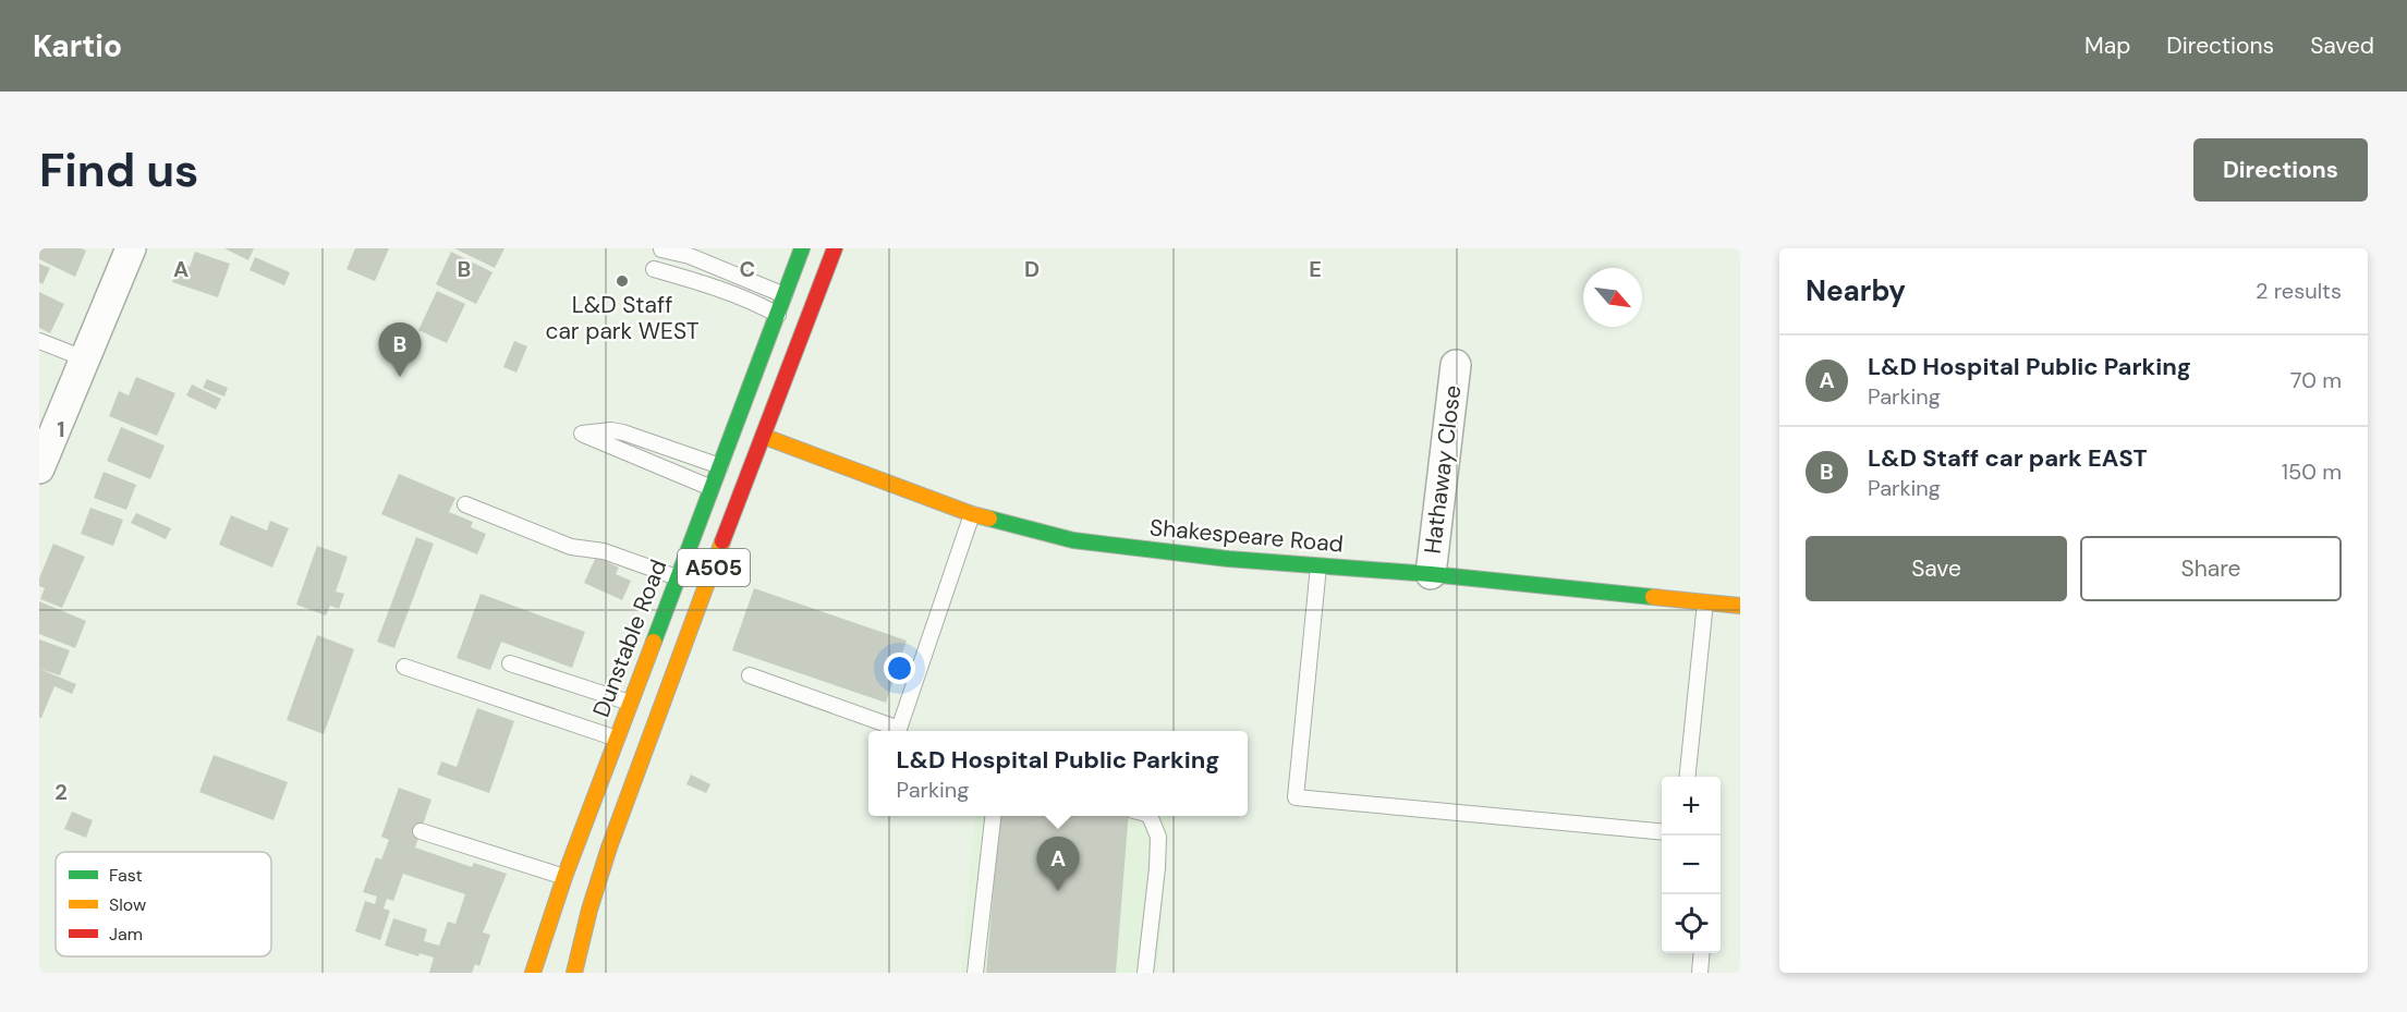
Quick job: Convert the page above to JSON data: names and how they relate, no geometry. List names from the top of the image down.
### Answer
{
  "streets": {
    "main road": ["Shakespeare Road", "A505", "Dunstable Road"],
    "street": ["Hathaway Close"]
  },
  "crossings": [
    ["Hathaway Close", "Shakespeare Road"],
    ["Shakespeare Road", "A505"]
  ],
  "places": ["L&D Staff car park WEST"],
  "legend": ["Fast", "Slow", "Jam"],
  "north": "bottom right",
  "page": {
    "header": "Kartio",
    "nav": ["Map", "Directions", "Saved"],
    "buttons": [
      "Directions",
      ["Save", "Share"]
    ],
    "title": "Find us",
    "heading": ["Nearby", "2 results"],
    "pins": ["B", "A"],
    "list": [
      {
        "mark": "A",
        "name": "L&D Hospital Public Parking",
        "note": "Parking",
        "value": "70 m"
      },
      {
        "mark": "B",
        "name": "L&D Staff car park EAST",
        "note": "Parking",
        "value": "150 m"
      }
    ],
    "popup": ["L&D Hospital Public Parking", "Parking"],
    "map_buttons": ["+", "−"]
  },
  "grid": {
    "columns": [
      "A",
      "B",
      "C",
      "D",
      "E"
    ],
    "rows": ["1", "2"]
  }
}
